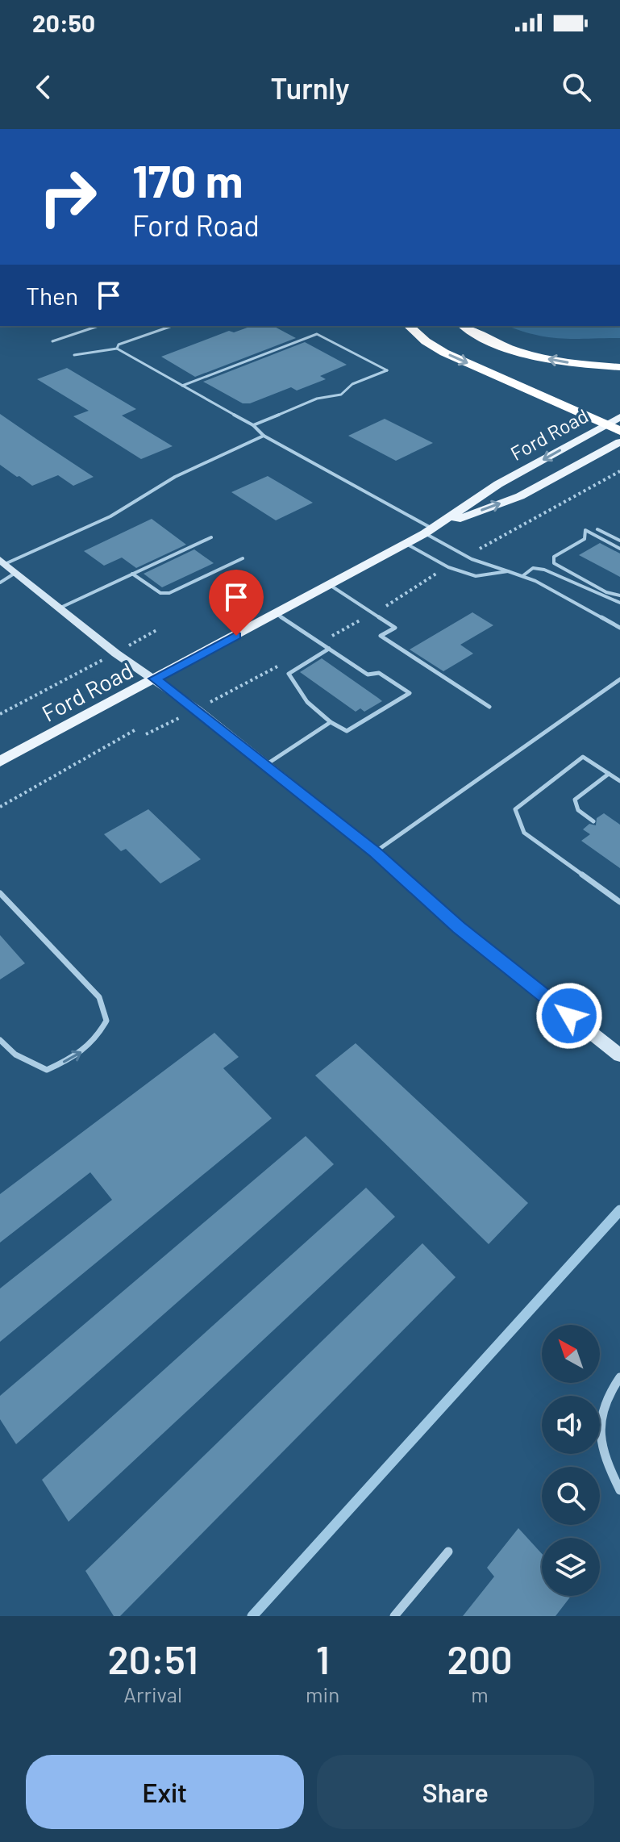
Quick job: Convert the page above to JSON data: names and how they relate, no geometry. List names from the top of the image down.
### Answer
{
  "streets": {
    "main road": ["Ford Road"]
  },
  "north": "top left",
  "page": {
    "status": "20:50",
    "header": "Turnly",
    "turn": ["170 m", "Ford Road"],
    "then": "Then",
    "eta": [
      "20:51",
      "Arrival",
      "1",
      "min",
      "200",
      "m"
    ],
    "buttons": ["Exit", "Share"]
  }
}
